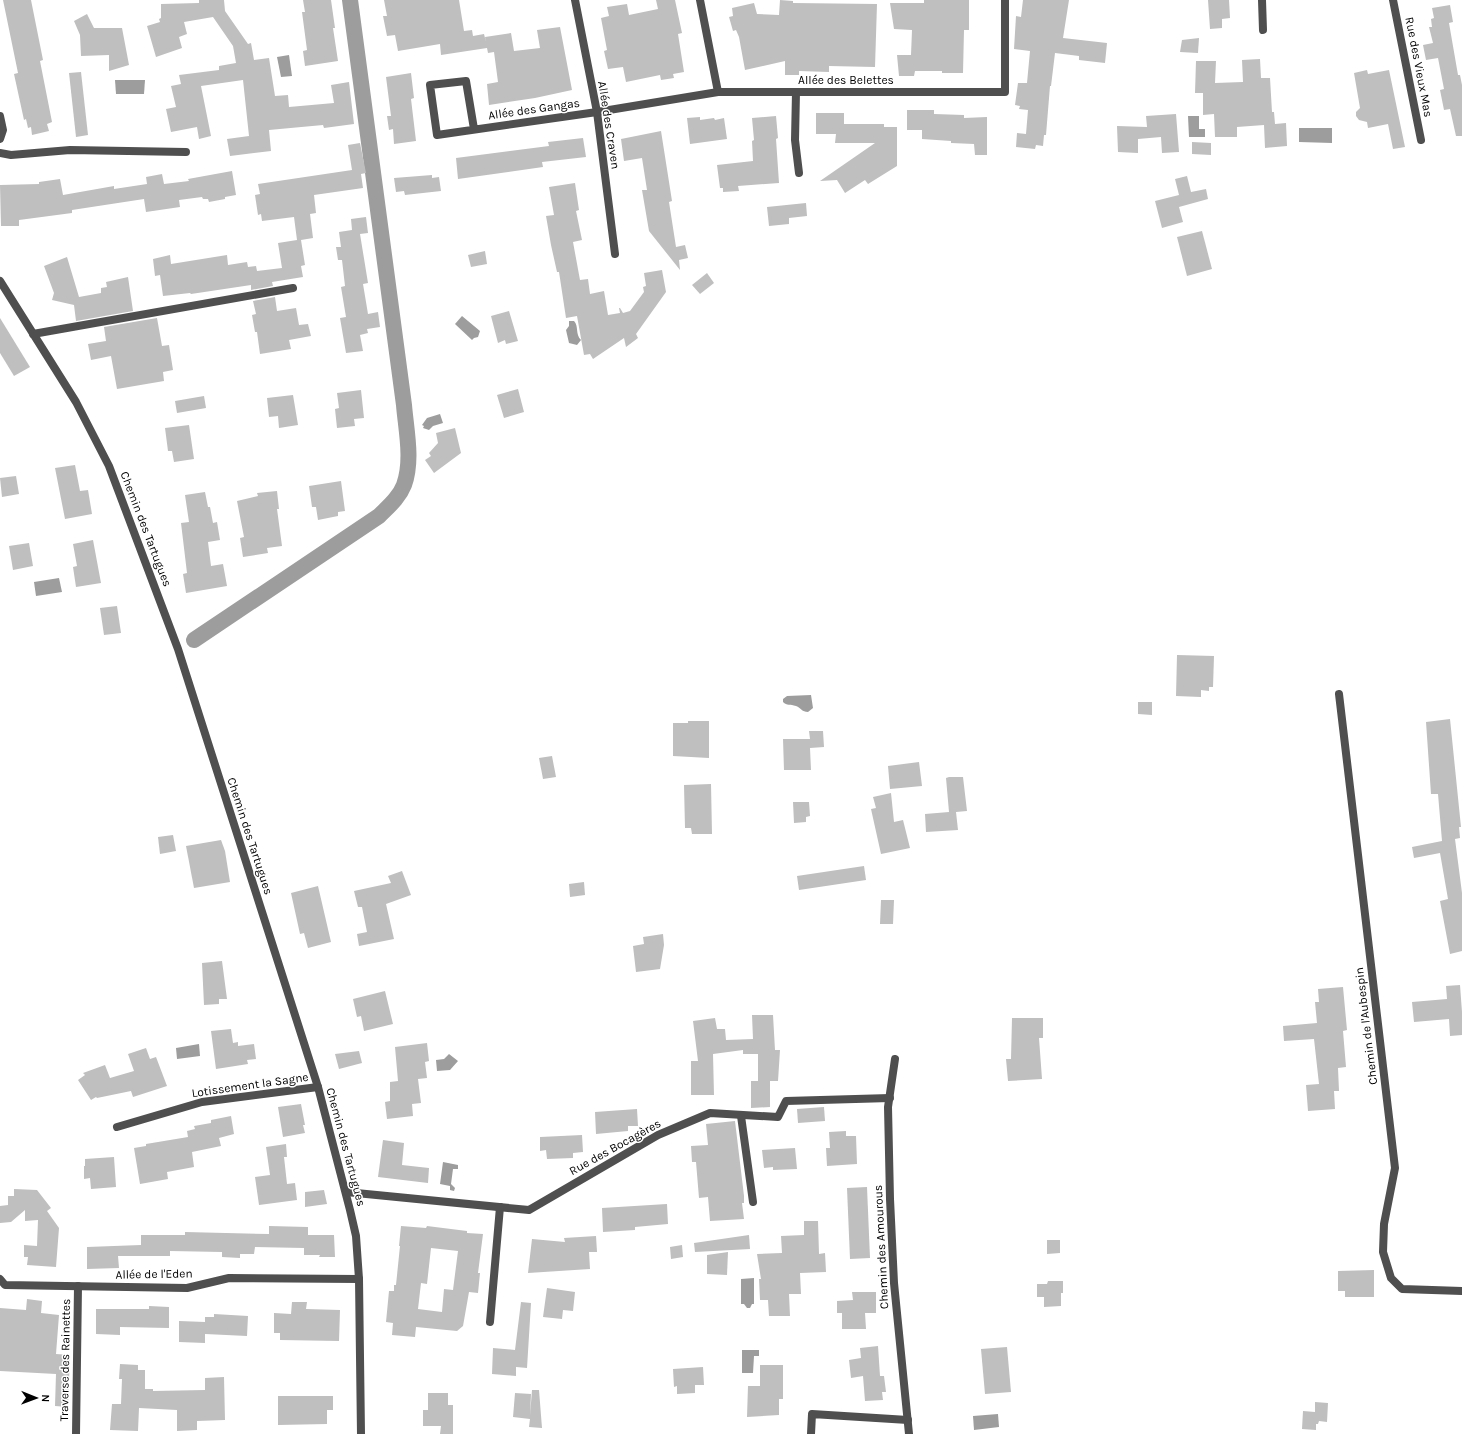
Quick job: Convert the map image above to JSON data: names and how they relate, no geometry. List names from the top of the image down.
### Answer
{
  "streets": {
    "street": [
      "Rue des Vieux Mas",
      "Allée des Belettes",
      "Allée des Gangas",
      "Allée des Craven",
      "Chemin des Tartugues",
      "Chemin de l'Aubespin",
      "Lotissement la Sagne",
      "Rue des Bocagères",
      "Chemin des Amourous",
      "Allée de l'Eden",
      "Traverse des Rainettes"
    ]
  },
  "crossings": [
    ["Allée des Belettes", "Allée des Gangas"],
    ["Allée des Belettes", "Allée des Craven"],
    ["Allée des Gangas", "Allée des Craven"],
    ["Chemin des Tartugues", "Lotissement la Sagne"],
    ["Chemin des Tartugues", "Rue des Bocagères"],
    ["Chemin des Tartugues", "Allée de l'Eden"],
    ["Rue des Bocagères", "Chemin des Amourous"],
    ["Allée de l'Eden", "Traverse des Rainettes"]
  ],
  "north": "right"
}
